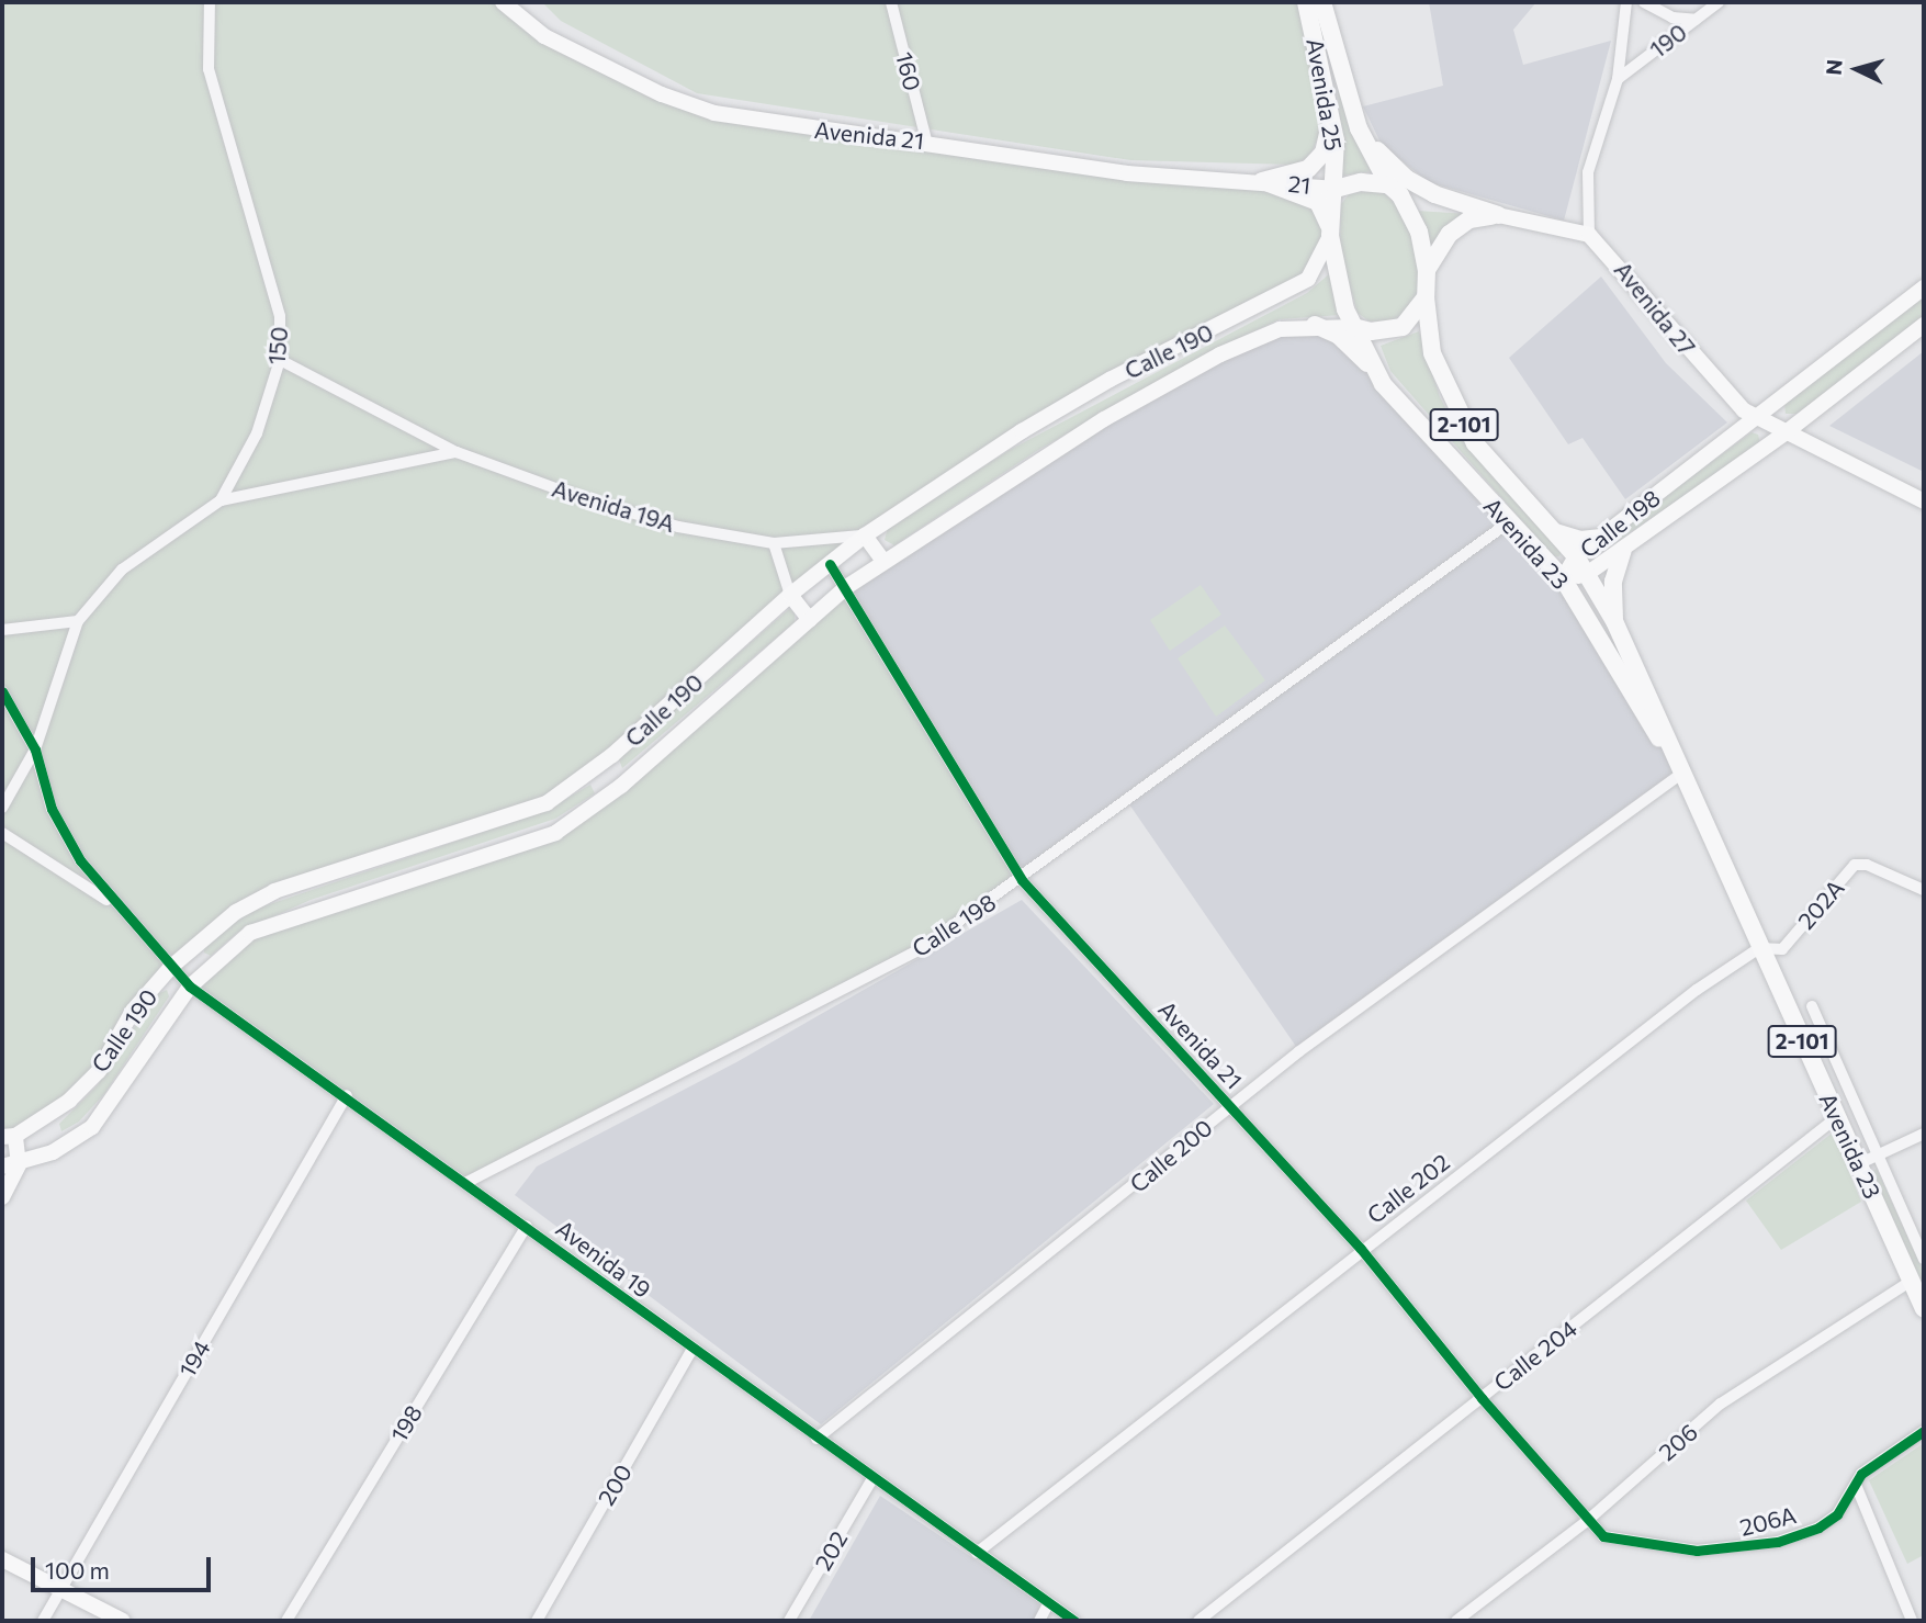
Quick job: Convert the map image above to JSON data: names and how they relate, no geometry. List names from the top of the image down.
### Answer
{
  "streets": {
    "main road": [
      "Avenida 25",
      "Avenida 21",
      "21",
      "Avenida 27",
      "Calle 190",
      "2-101",
      "Calle 198",
      "Avenida 23"
    ],
    "street": [
      "190",
      "160",
      "150",
      "Avenida 19A",
      "202A",
      "Calle 200",
      "Calle 202",
      "Avenida 19",
      "Calle 204",
      "194",
      "198",
      "206",
      "200",
      "206A",
      "202"
    ]
  },
  "crossings": [
    ["160", "Avenida 21"],
    ["Avenida 25", "21"],
    ["Avenida 25", "Calle 190"],
    ["Avenida 25", "Avenida 23"],
    ["Avenida 21", "21"],
    ["Avenida 21", "Calle 190"],
    ["Avenida 21", "Calle 198"],
    ["Avenida 21", "Calle 200"],
    ["Avenida 21", "Calle 202"],
    ["Avenida 21", "Calle 204"],
    ["Avenida 21", "206"],
    ["Avenida 21", "206A"],
    ["Avenida 27", "Calle 198"],
    ["150", "Avenida 19A"],
    ["Calle 190", "Avenida 19A"],
    ["Calle 190", "Avenida 23"],
    ["Calle 190", "Avenida 19"],
    ["Calle 198", "Avenida 23"],
    ["Calle 198", "Avenida 19"],
    ["Avenida 23", "202A"],
    ["Avenida 23", "Calle 200"],
    ["Avenida 23", "Calle 202"],
    ["Avenida 23", "Calle 204"],
    ["Avenida 23", "206"],
    ["202A", "Calle 202"],
    ["Calle 200", "Avenida 19"],
    ["Calle 202", "Avenida 19"],
    ["Avenida 19", "194"],
    ["Avenida 19", "198"],
    ["Avenida 19", "200"],
    ["Avenida 19", "202"],
    ["206", "206A"]
  ],
  "scale_bar": "100 m",
  "north": "left"
}
